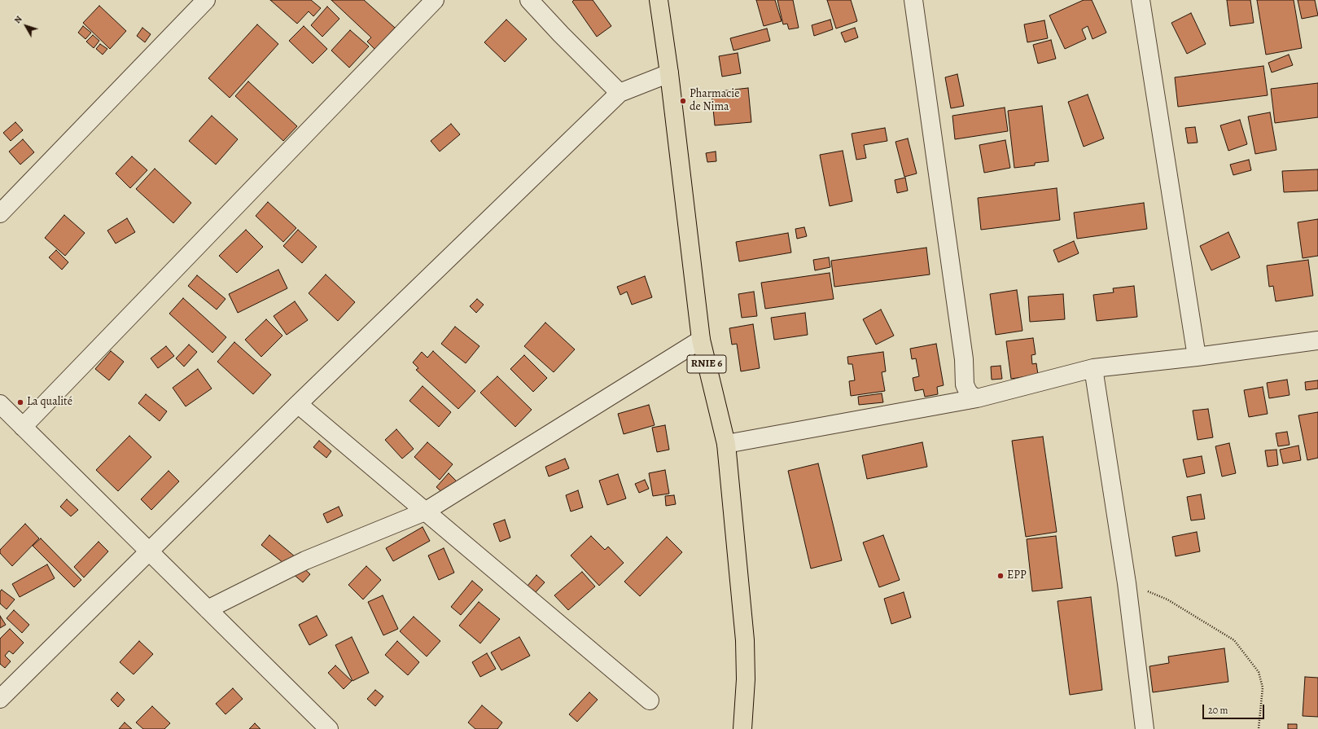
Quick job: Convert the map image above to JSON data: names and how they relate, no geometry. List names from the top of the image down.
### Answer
{
  "streets": {
    "main road": ["RNIE 6"]
  },
  "places": ["Pharmacie de Nima", "La qualité", "EPP"],
  "scale_bar": "20 m",
  "north": "top left"
}
